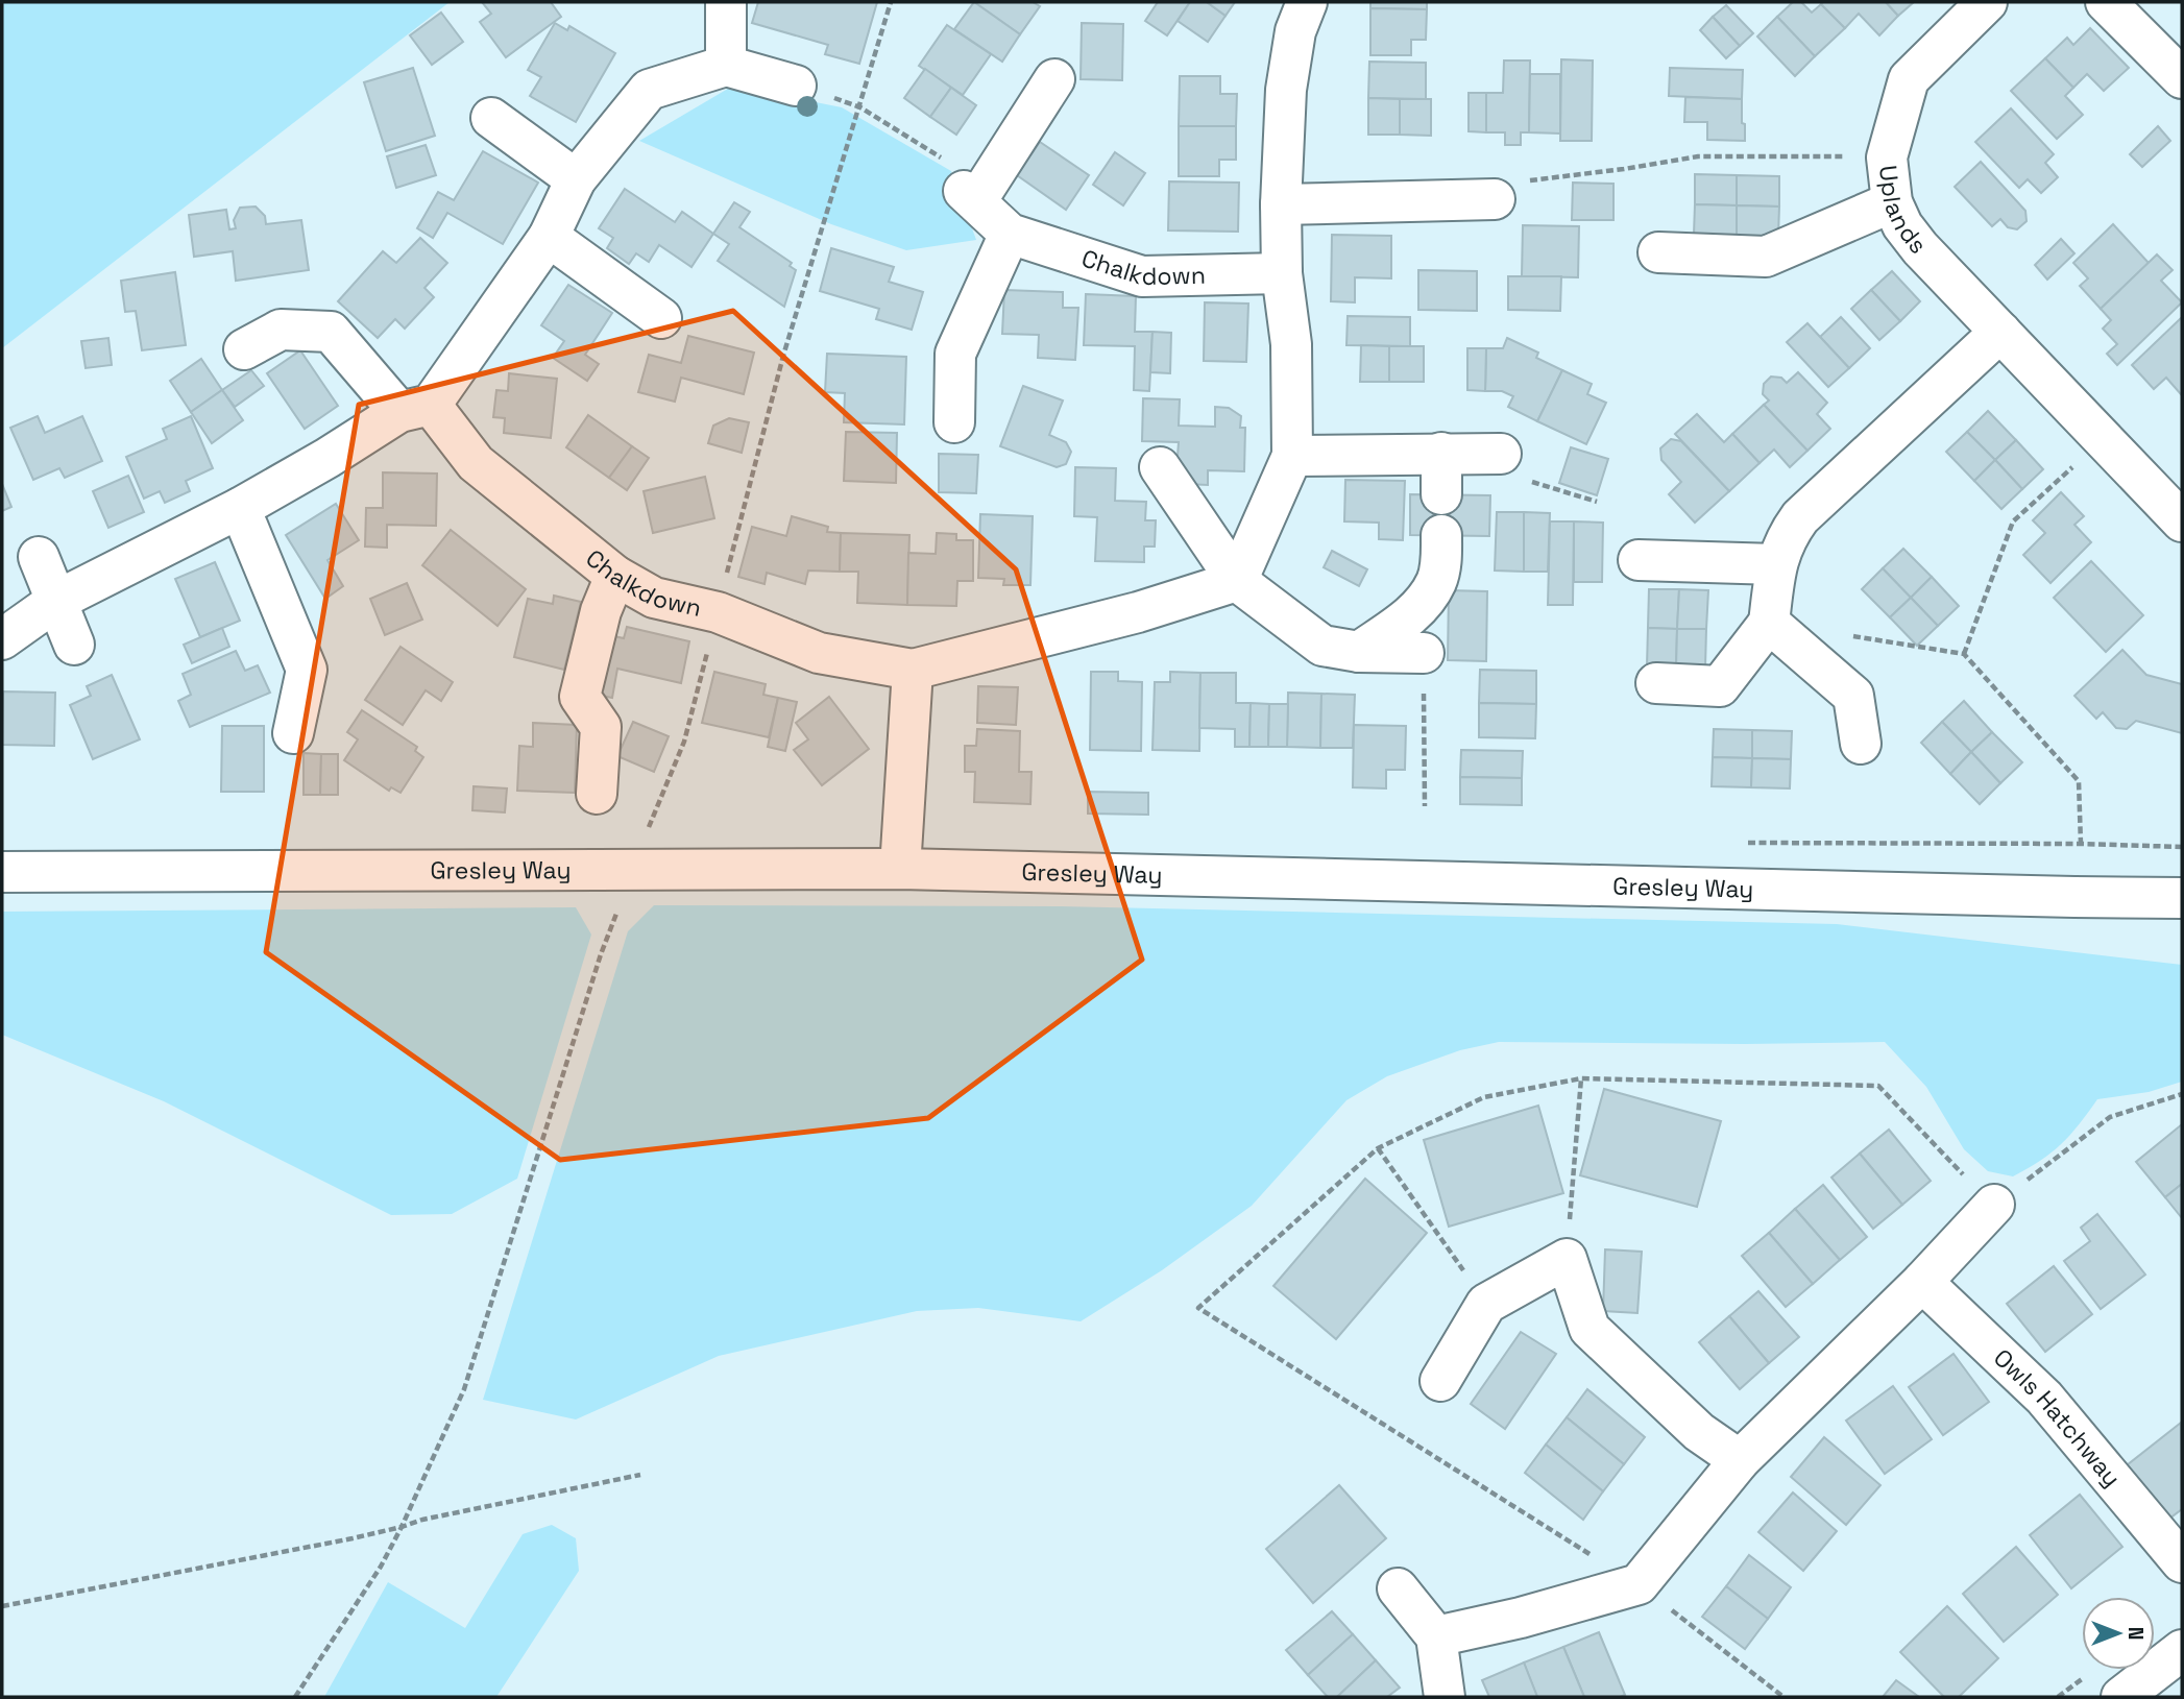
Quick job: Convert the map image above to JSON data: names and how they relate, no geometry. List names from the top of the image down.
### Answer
{
  "streets": {
    "street": [
      "Uplands",
      "Chalkdown",
      "Gresley Way",
      "Owls Hatchway"
    ]
  },
  "north": "right"
}
